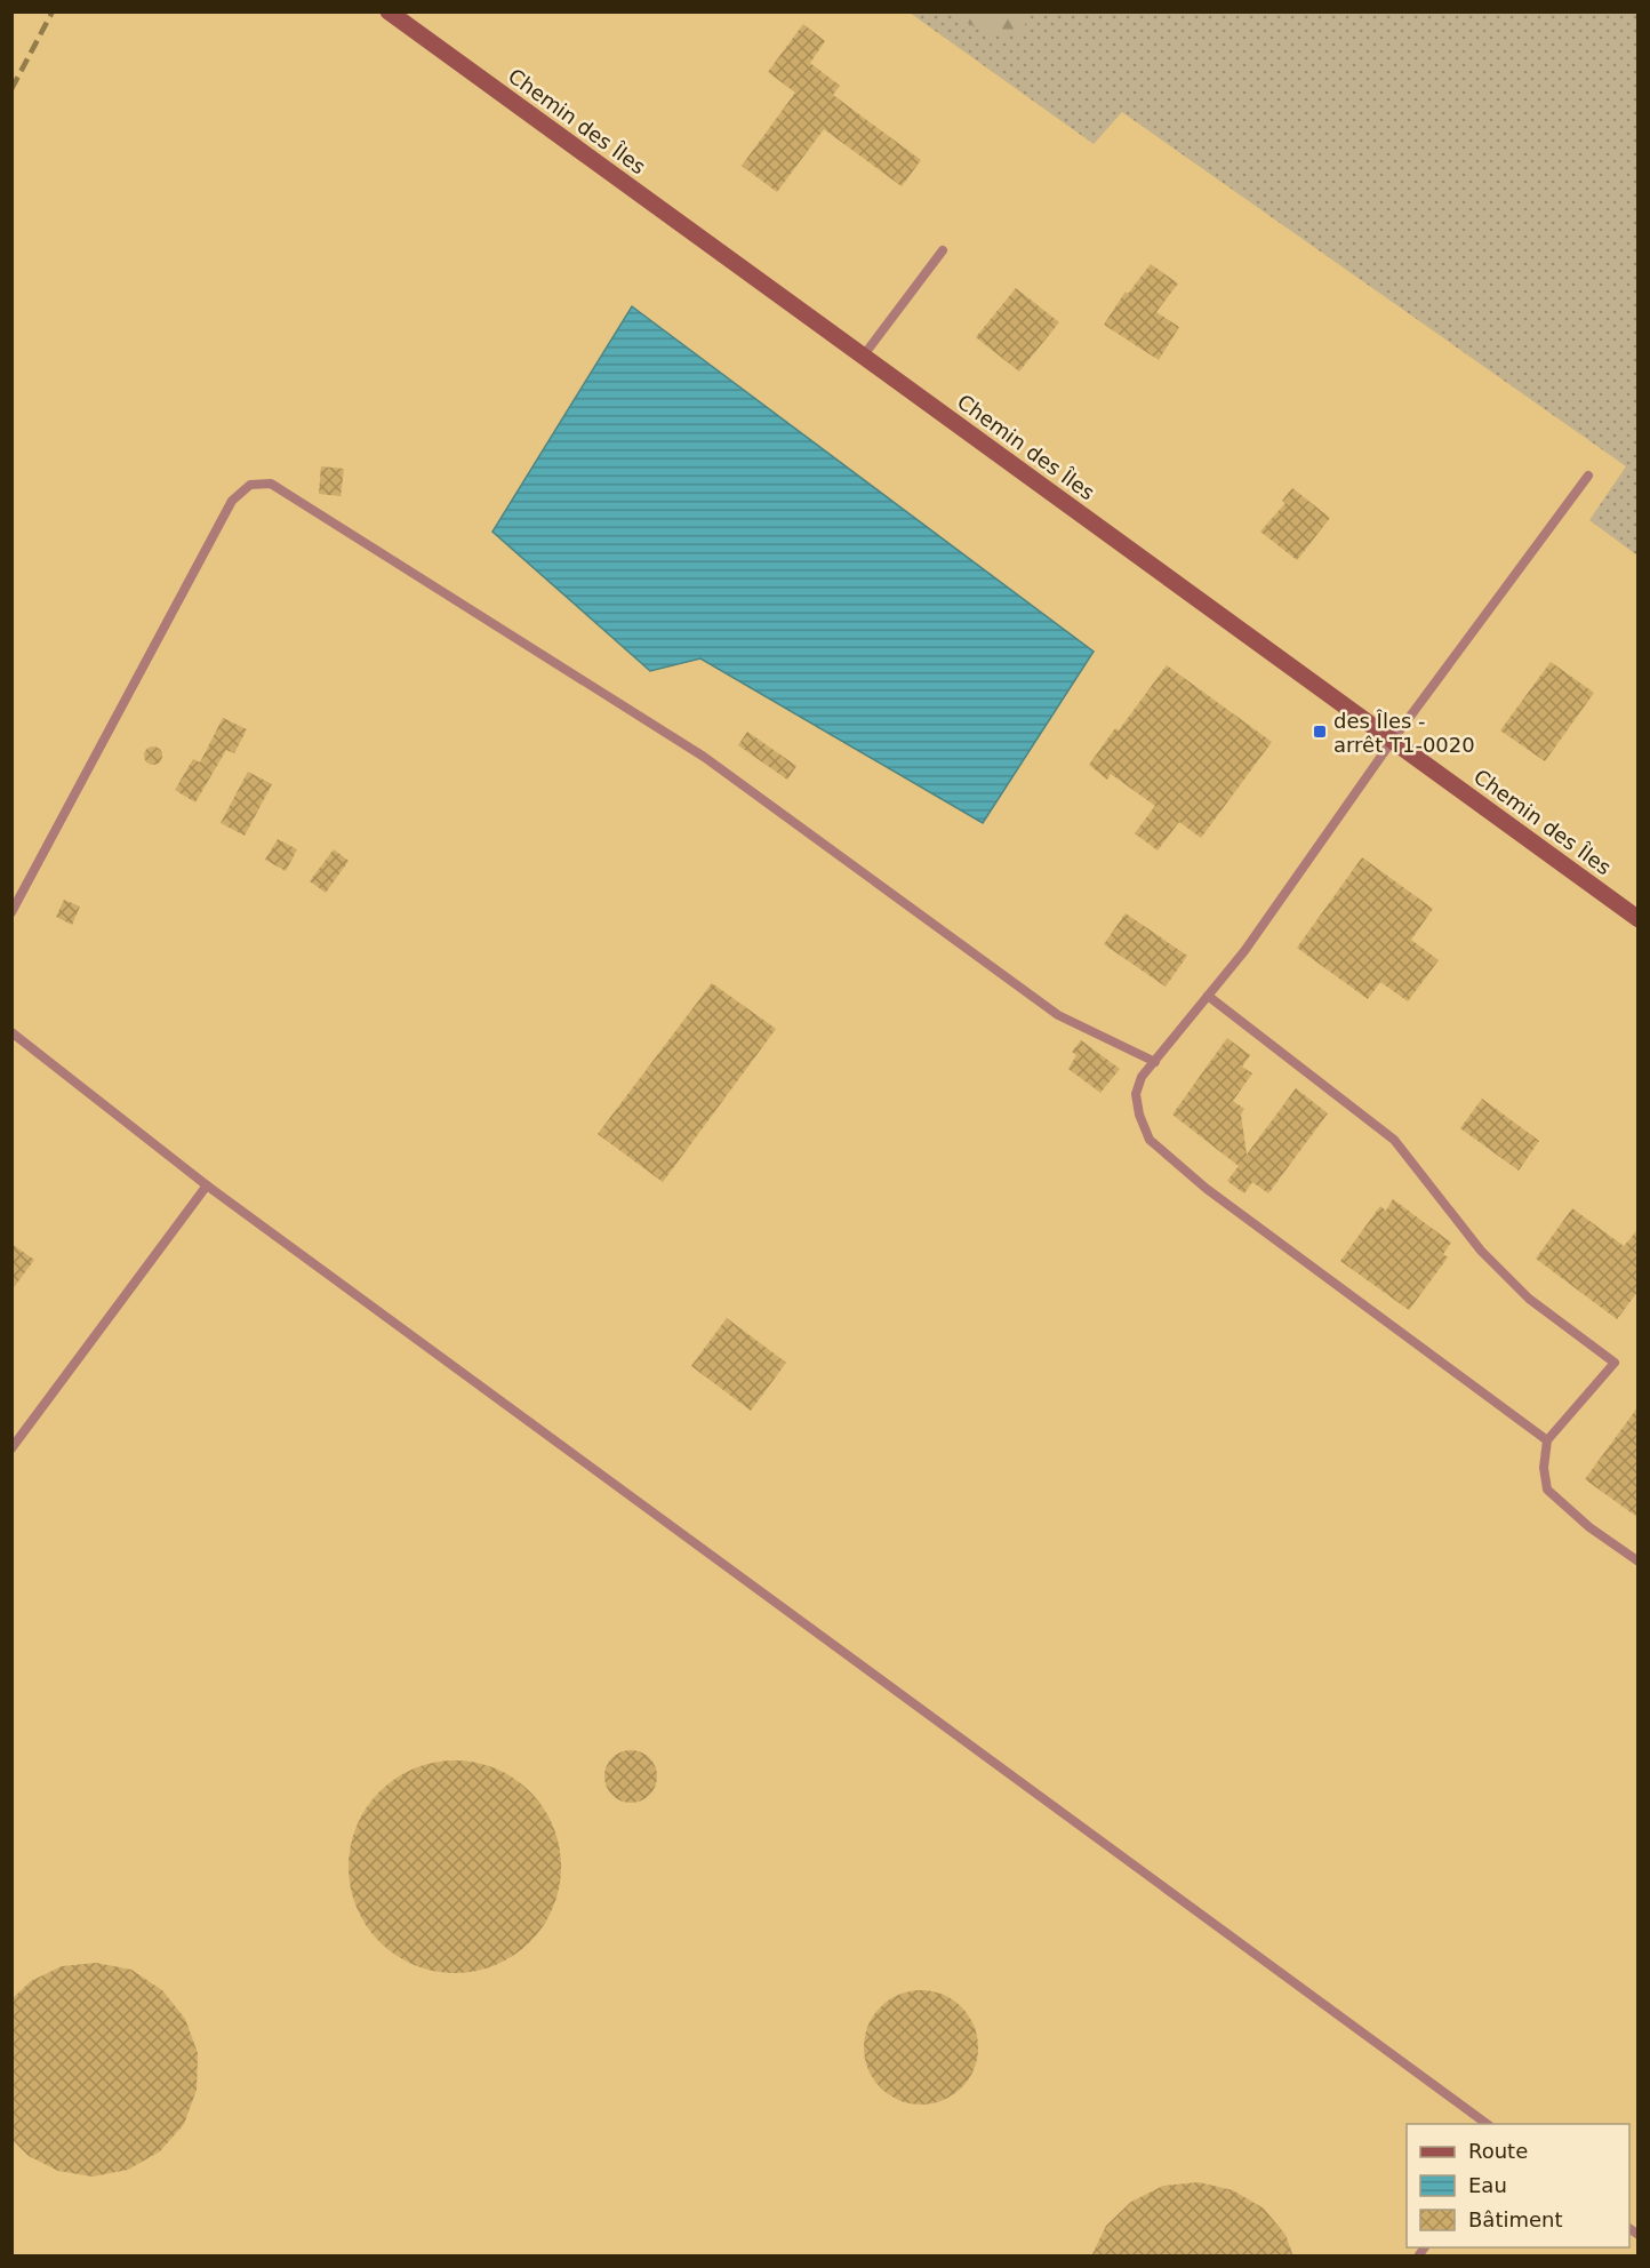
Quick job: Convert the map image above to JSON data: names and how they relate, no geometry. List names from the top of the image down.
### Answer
{
  "streets": {
    "main road": ["Chemin des Îles"]
  },
  "places": {
    "transit": ["des Îles - arrêt T1-0020"]
  },
  "legend": ["Route", "Eau", "Bâtiment"]
}
